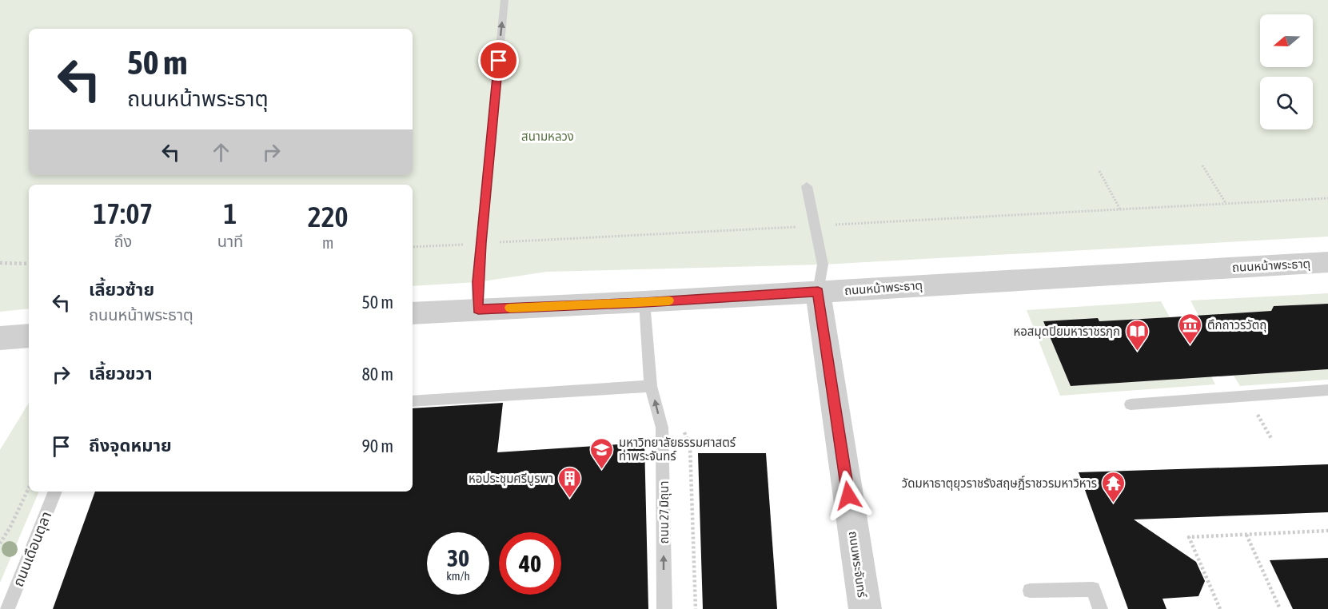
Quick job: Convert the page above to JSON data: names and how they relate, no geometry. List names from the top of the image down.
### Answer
{
  "streets": {
    "street": ["ถนนหน้าพระธาตุ", "ถนนพระจันทร์"],
    "lane": ["ถนน 27 มิถุนา", "ถนนเดือนตุลา"]
  },
  "crossings": [
    ["ถนนหน้าพระธาตุ", "ถนน 27 มิถุนา"],
    ["ถนนหน้าพระธาตุ", "ถนนพระจันทร์"]
  ],
  "one_way": ["ถนน 27 มิถุนา"],
  "parks": ["สนามหลวง"],
  "places": {
    "museum": ["ตึกถาวรวัตถุ"],
    "library": ["หอสมุดปิยมหาราชรฦก"],
    "school or university": ["มหาวิทยาลัยธรรมศาสตร์ ท่าพระจันทร์"],
    "building": ["หอประชุมศรีบูรพา"],
    "temple": ["วัดมหาธาตุยุวราชรังสฤษฎิ์ราชวรมหาวิหาร"]
  },
  "north": "left",
  "page": {
    "turn": ["50 m", "ถนนหน้าพระธาตุ"],
    "eta": [
      "17:07",
      "ถึง",
      "1",
      "นาที",
      "220",
      "m"
    ],
    "list": [
      {
        "name": "เลี้ยวซ้าย",
        "note": "ถนนหน้าพระธาตุ",
        "value": "50 m"
      },
      {
        "name": "เลี้ยวขวา",
        "value": "80 m"
      },
      {
        "name": "ถึงจุดหมาย",
        "value": "90 m"
      }
    ],
    "speed": "30 km/h",
    "limit": "40"
  }
}
